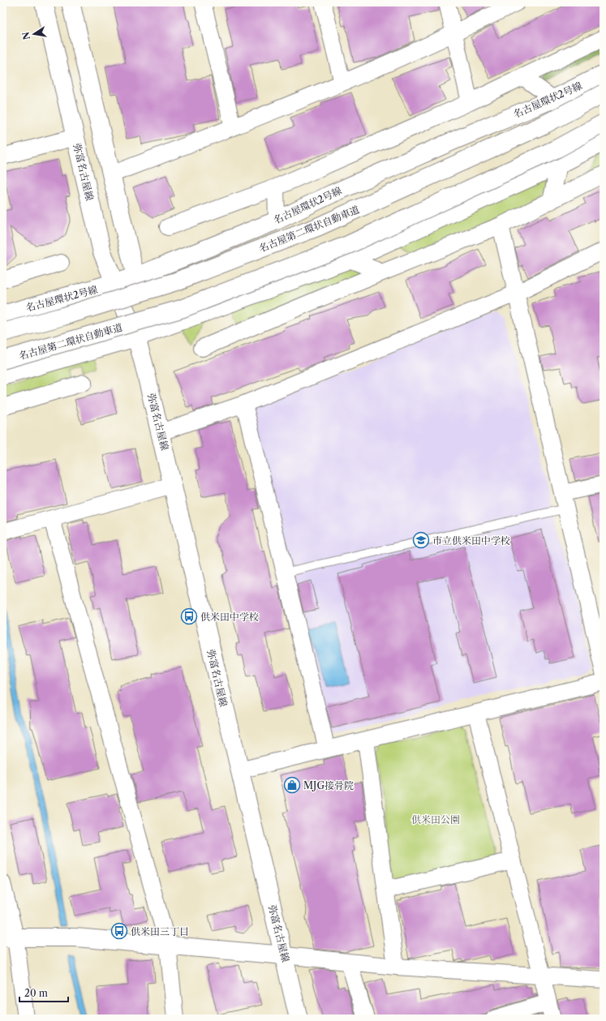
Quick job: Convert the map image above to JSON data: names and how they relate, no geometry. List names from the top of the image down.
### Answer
{
  "streets": {
    "main road": ["名古屋環状2号線", "弥富名古屋線", "名古屋第二環状自動車道"]
  },
  "crossings": [
    ["名古屋環状2号線", "弥富名古屋線"]
  ],
  "parks": ["供米田公園"],
  "places": {
    "school or university": ["市立供米田中学校"],
    "bus stop": ["供米田中学校", "供米田三丁目"],
    "shop": ["MJG接骨院"]
  },
  "scale_bar": "20 m",
  "north": "left"
}
